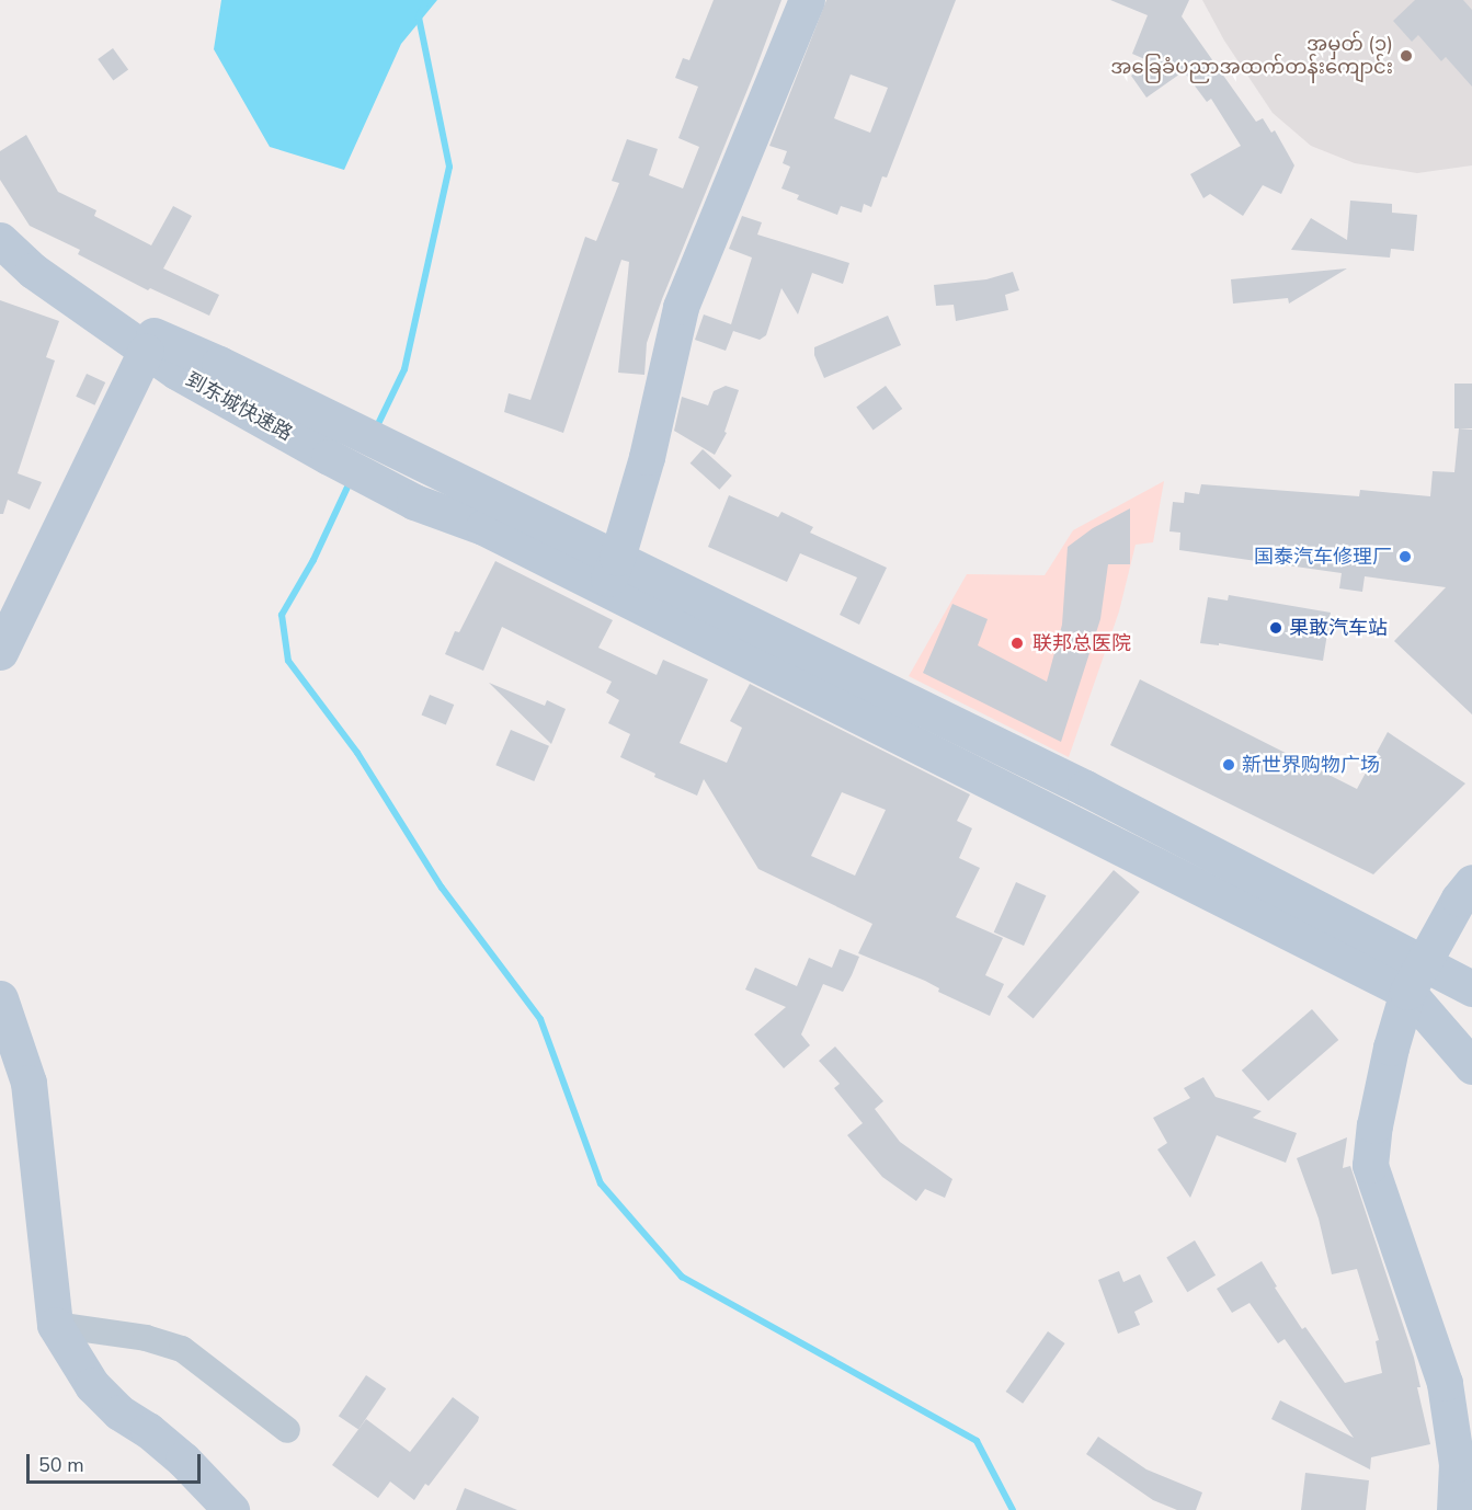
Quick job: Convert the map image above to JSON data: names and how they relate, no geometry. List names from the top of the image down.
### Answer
{
  "streets": {
    "main road": ["到东城快速路"]
  },
  "places": [
    "အမှတ် (၁) အခြေခံပညာအထက်တန်းကျောင်း",
    "国泰汽车修理厂",
    "果敢汽车站",
    "联邦总医院",
    "新世界购物广场"
  ],
  "scale_bar": "50 m"
}
